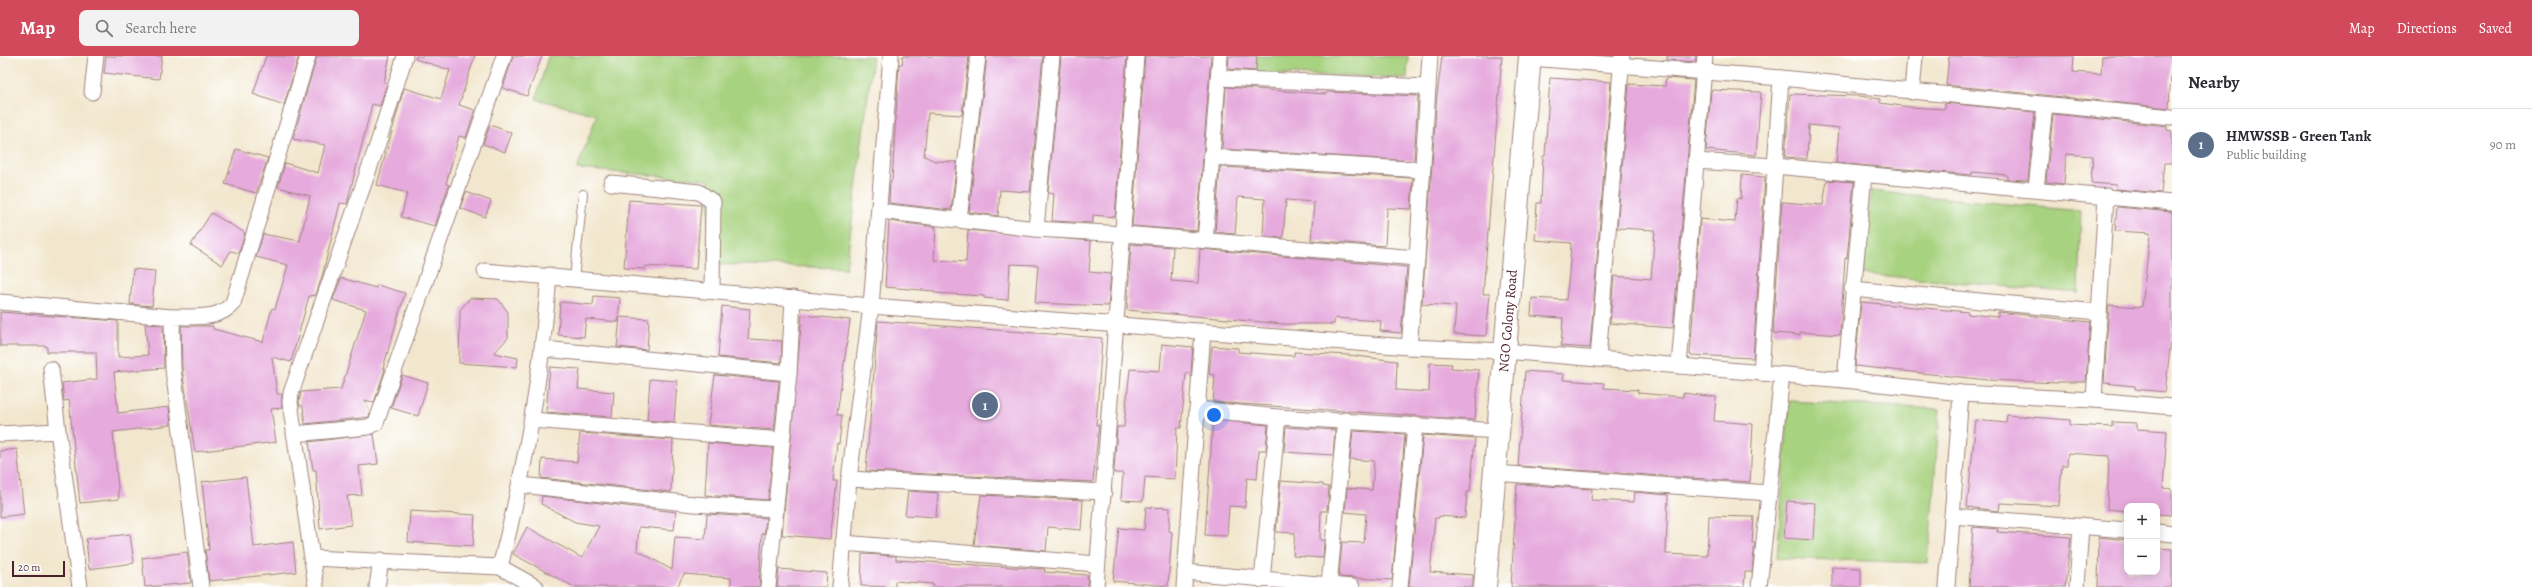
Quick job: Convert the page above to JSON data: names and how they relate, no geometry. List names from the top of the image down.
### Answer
{
  "streets": {
    "street": ["NGO Colony Road"]
  },
  "scale_bar": "20 m",
  "page": {
    "header": "Map",
    "search": "Search here",
    "nav": ["Map", "Directions", "Saved"],
    "heading": "Nearby",
    "list": [
      {
        "mark": "1",
        "name": "HMWSSB - Green Tank",
        "note": "Public building",
        "value": "90 m"
      }
    ],
    "pins": "1",
    "map_buttons": ["+", "−"],
    "scale": "20 m"
  }
}
